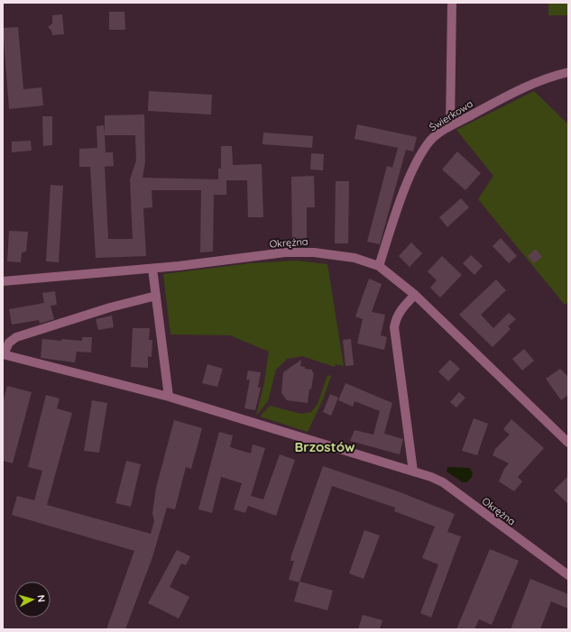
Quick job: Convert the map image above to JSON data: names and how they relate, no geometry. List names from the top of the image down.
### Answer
{
  "streets": {
    "street": ["Świerkowa", "Okrężna"]
  },
  "crossings": [
    ["Świerkowa", "Okrężna"]
  ],
  "districts": ["Brzostów"],
  "north": "right"
}
